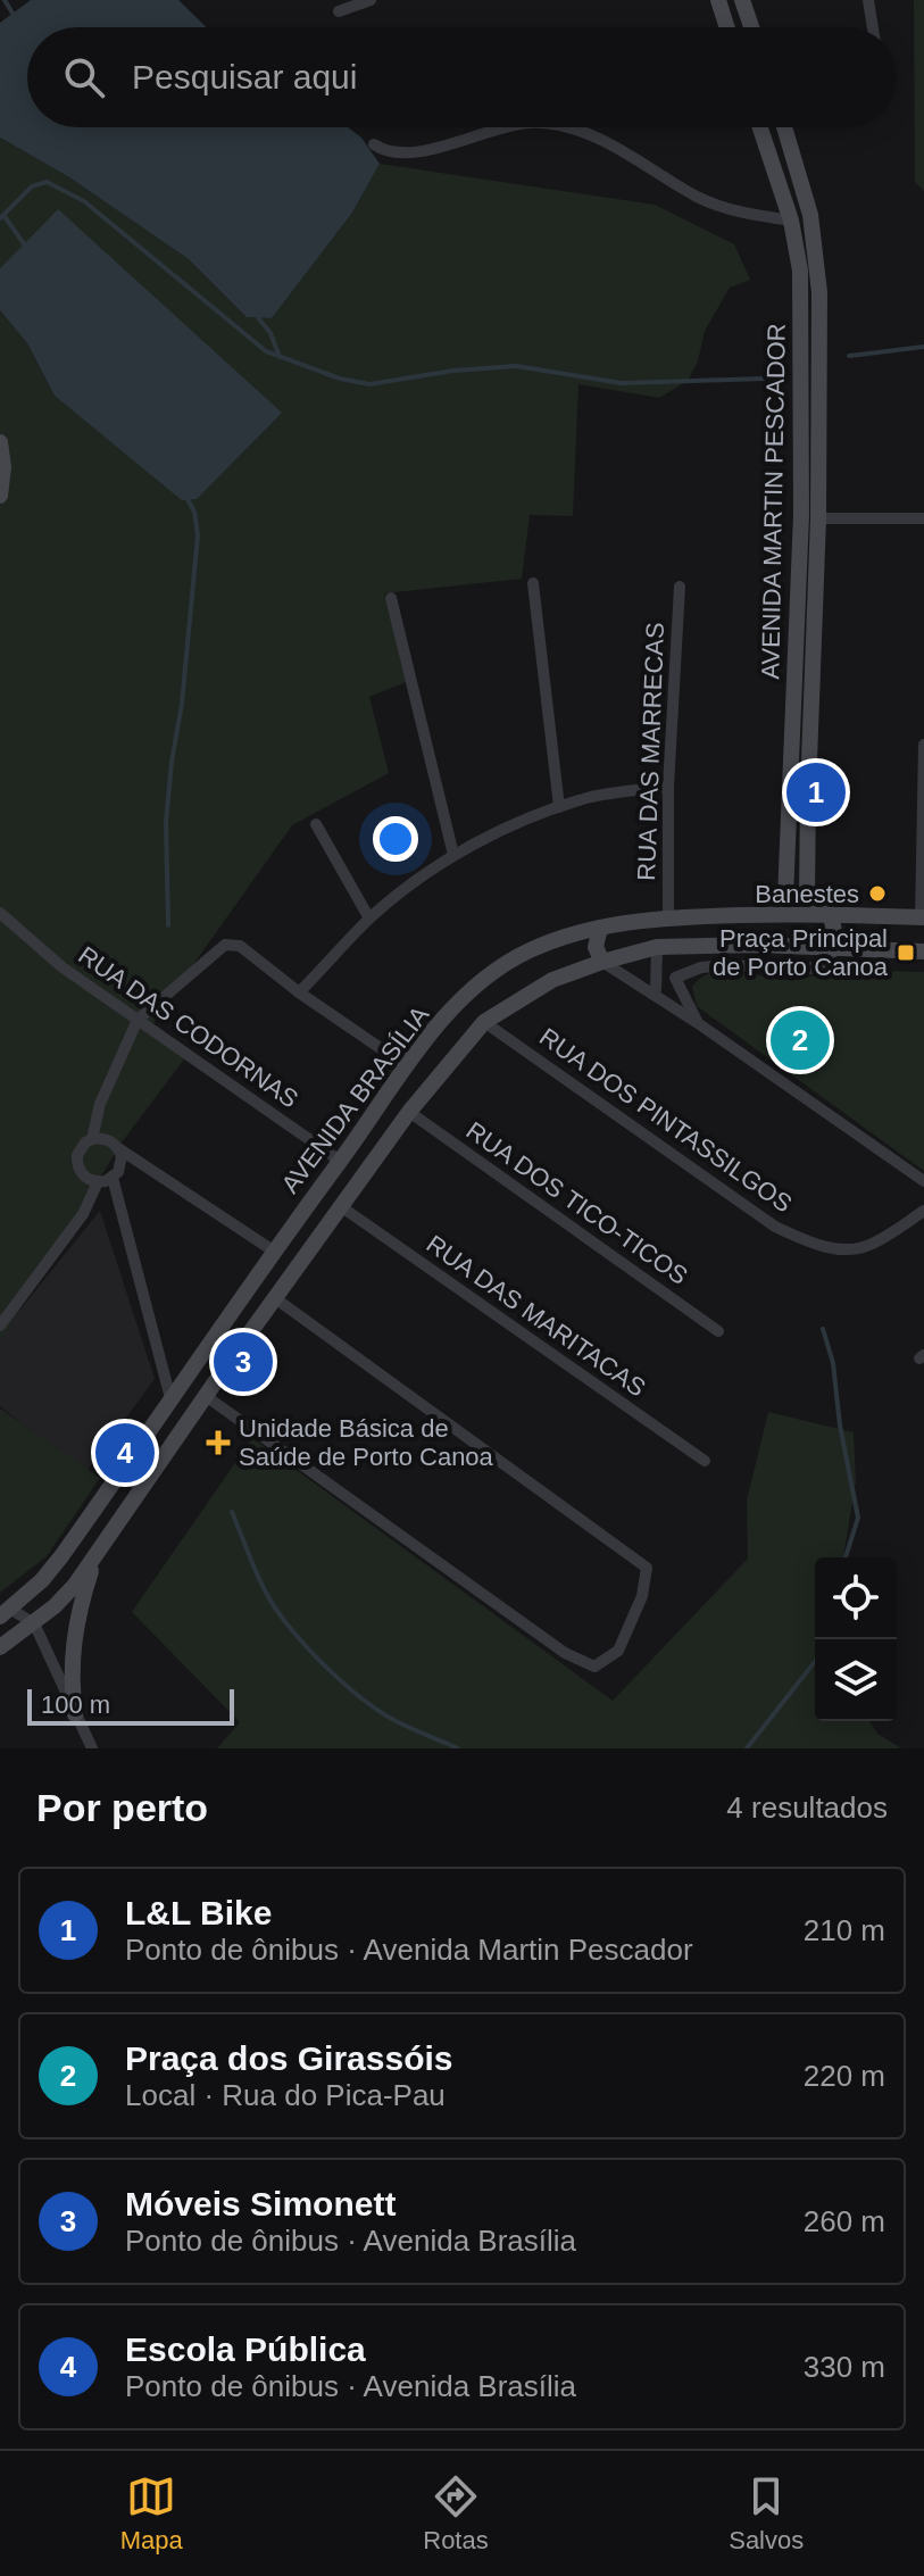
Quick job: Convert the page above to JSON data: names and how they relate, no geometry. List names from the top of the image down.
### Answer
{
  "streets": {
    "street": [
      "AVENIDA MARTIN PESCADOR",
      "RUA DAS MARRECAS",
      "RUA DAS CODORNAS",
      "AVENIDA BRASÍLIA",
      "RUA DOS PINTASSILGOS",
      "RUA DOS TICO-TICOS",
      "RUA DAS MARITACAS"
    ]
  },
  "crossings": [
    ["RUA DAS MARRECAS", "AVENIDA BRASÍLIA"],
    ["RUA DAS CODORNAS", "AVENIDA BRASÍLIA"],
    ["AVENIDA BRASÍLIA", "RUA DOS PINTASSILGOS"],
    ["AVENIDA BRASÍLIA", "RUA DOS TICO-TICOS"],
    ["AVENIDA BRASÍLIA", "RUA DAS MARITACAS"]
  ],
  "places": {
    "other": ["Banestes"],
    "transit": ["Praça Principal de Porto Canoa"],
    "health": ["Unidade Básica de Saúde de Porto Canoa"]
  },
  "scale_bar": "100 m",
  "page": {
    "search": "Pesquisar aqui",
    "pins": [
      "1",
      "2",
      "3",
      "4"
    ],
    "scale": "100 m",
    "heading": ["Por perto", "4 resultados"],
    "list": [
      {
        "mark": "1",
        "name": "L&L Bike",
        "note": "Ponto de ônibus · Avenida Martin Pescador",
        "value": "210 m"
      },
      {
        "mark": "2",
        "name": "Praça dos Girassóis",
        "note": "Local · Rua do Pica-Pau",
        "value": "220 m"
      },
      {
        "mark": "3",
        "name": "Móveis Simonett",
        "note": "Ponto de ônibus · Avenida Brasília",
        "value": "260 m"
      },
      {
        "mark": "4",
        "name": "Escola Pública",
        "note": "Ponto de ônibus · Avenida Brasília",
        "value": "330 m"
      }
    ],
    "nav": ["Mapa", "Rotas", "Salvos"]
  }
}
